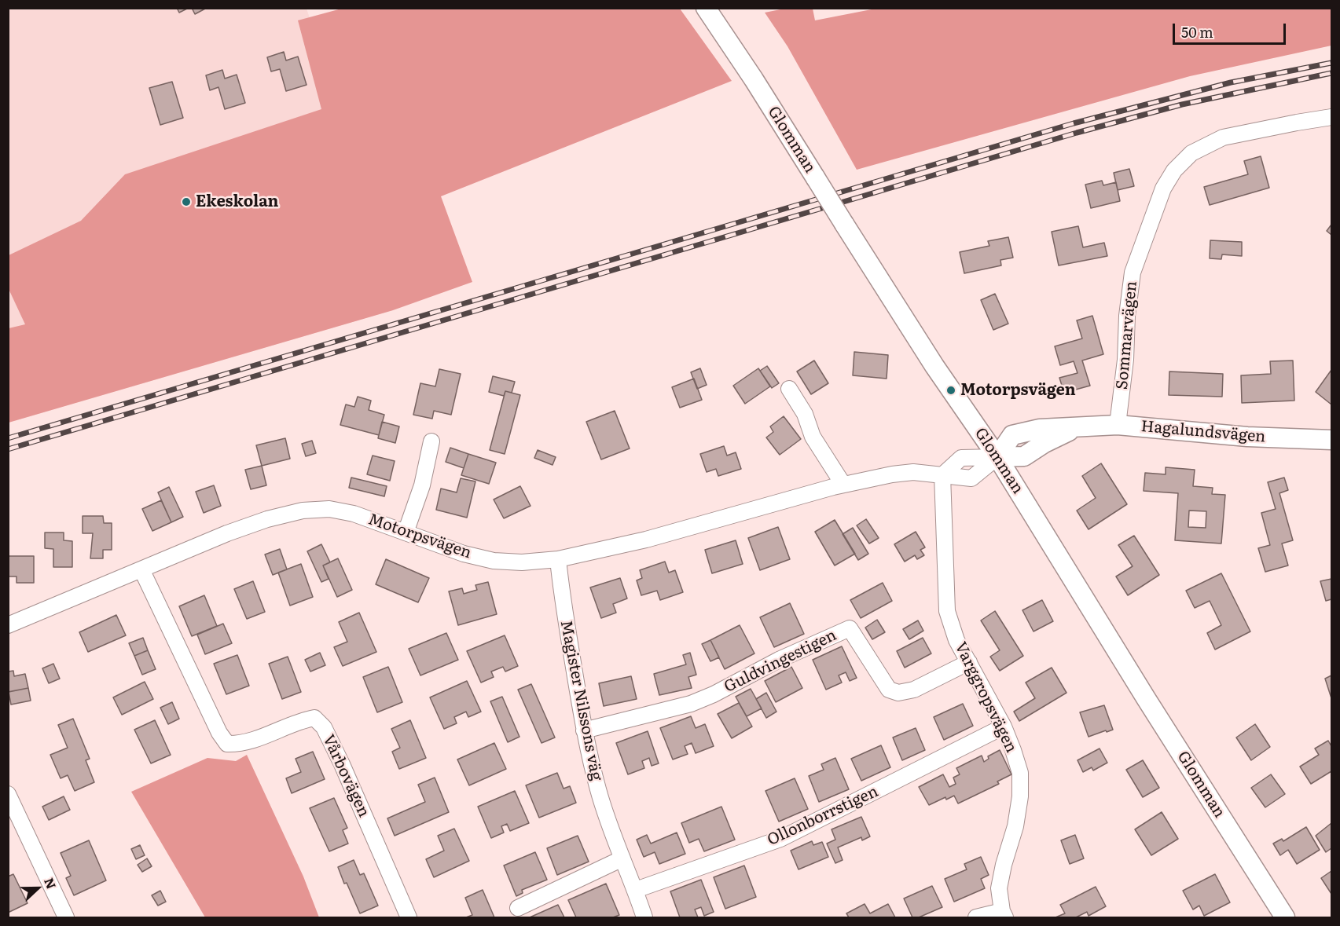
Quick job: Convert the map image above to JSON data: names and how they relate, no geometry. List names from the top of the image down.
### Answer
{
  "streets": {
    "street": [
      "Glomman",
      "Sommarvägen",
      "Hagalundsvägen",
      "Motorpsvägen",
      "Guldvingestigen",
      "Varggropsvägen",
      "Magister Nilssons väg",
      "Vårbovägen",
      "Ollonborrstigen"
    ]
  },
  "crossings": [
    ["Glomman", "Hagalundsvägen"],
    ["Glomman", "Motorpsvägen"],
    ["Sommarvägen", "Hagalundsvägen"],
    ["Hagalundsvägen", "Motorpsvägen"],
    ["Motorpsvägen", "Varggropsvägen"],
    ["Motorpsvägen", "Magister Nilssons väg"],
    ["Motorpsvägen", "Vårbovägen"],
    ["Guldvingestigen", "Varggropsvägen"],
    ["Guldvingestigen", "Magister Nilssons väg"],
    ["Varggropsvägen", "Ollonborrstigen"],
    ["Magister Nilssons väg", "Ollonborrstigen"]
  ],
  "places": ["Ekeskolan", "Motorpsvägen"],
  "scale_bar": "50 m",
  "north": "right"
}
